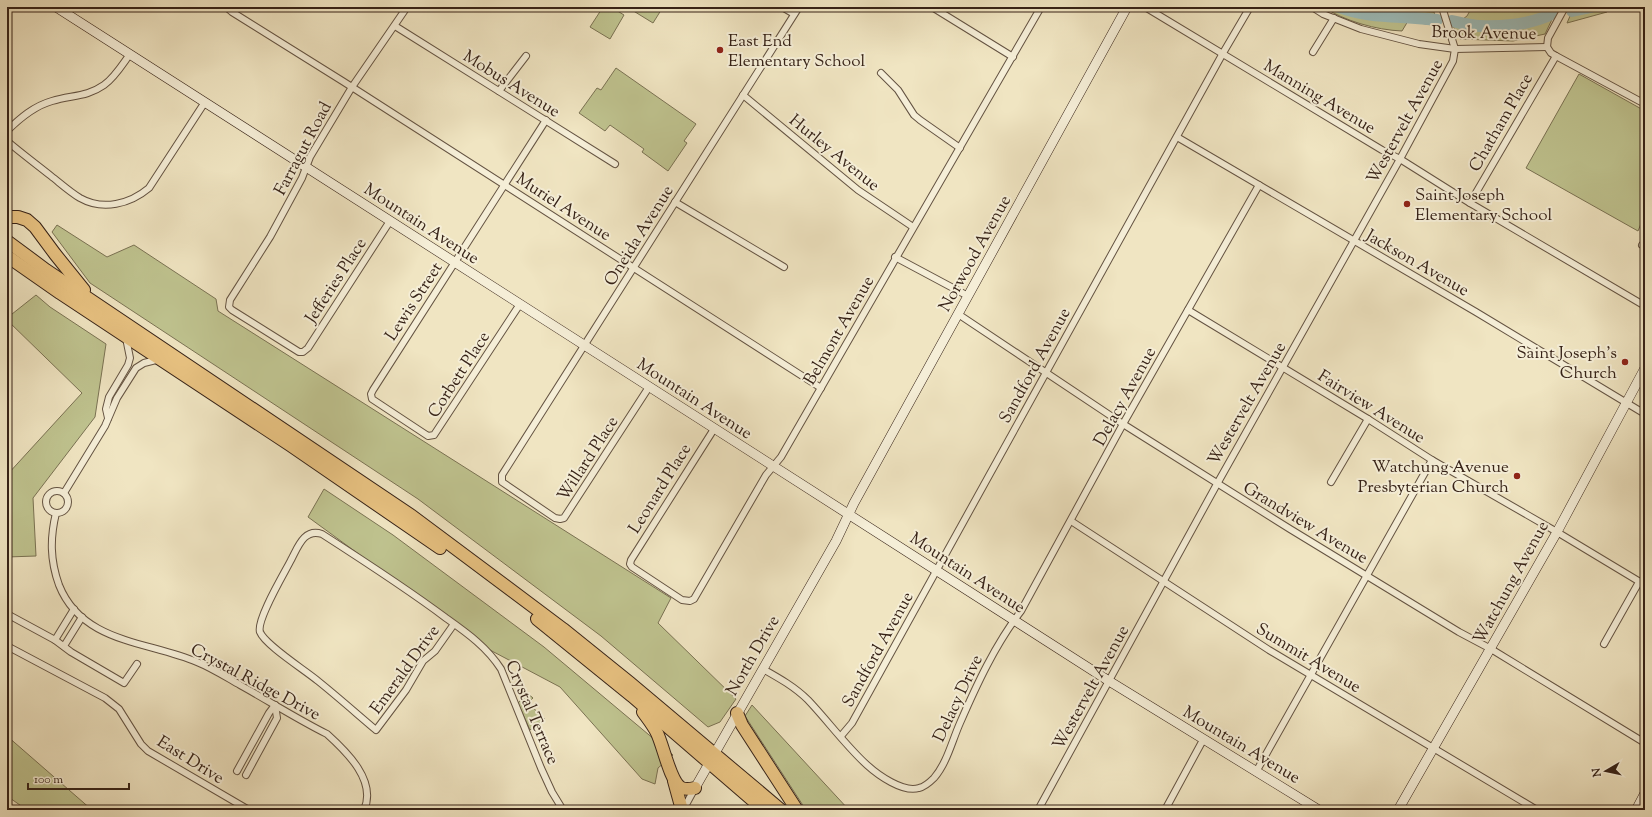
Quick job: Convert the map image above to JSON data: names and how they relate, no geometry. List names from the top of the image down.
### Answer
{
  "streets": {
    "street": [
      "Brook Avenue",
      "Mobus Avenue",
      "Manning Avenue",
      "Westervelt Avenue",
      "Chatham Place",
      "Farragut Road",
      "Hurley Avenue",
      "Muriel Avenue",
      "Mountain Avenue",
      "Oneida Avenue",
      "Norwood Avenue",
      "Jackson Avenue",
      "Jefferies Place",
      "Lewis Street",
      "Belmont Avenue",
      "Sandford Avenue",
      "Corbett Place",
      "Delacy Avenue",
      "Fairview Avenue",
      "Willard Place",
      "Leonard Place",
      "Grandview Avenue",
      "Watchung Avenue",
      "North Drive",
      "Summit Avenue",
      "Emerald Drive",
      "Crystal Ridge Drive",
      "Delacy Drive",
      "Crystal Terrace",
      "East Drive"
    ]
  },
  "crossings": [
    ["Brook Avenue", "Westervelt Avenue"],
    ["Brook Avenue", "Chatham Place"],
    ["Mobus Avenue", "Farragut Road"],
    ["Mobus Avenue", "Lewis Street"],
    ["Manning Avenue", "Westervelt Avenue"],
    ["Manning Avenue", "Chatham Place"],
    ["Manning Avenue", "Sandford Avenue"],
    ["Westervelt Avenue", "Mountain Avenue"],
    ["Westervelt Avenue", "Jackson Avenue"],
    ["Westervelt Avenue", "Fairview Avenue"],
    ["Westervelt Avenue", "Grandview Avenue"],
    ["Westervelt Avenue", "Summit Avenue"],
    ["Farragut Road", "Muriel Avenue"],
    ["Farragut Road", "Mountain Avenue"],
    ["Farragut Road", "Jefferies Place"],
    ["Hurley Avenue", "Oneida Avenue"],
    ["Hurley Avenue", "Belmont Avenue"],
    ["Muriel Avenue", "Oneida Avenue"],
    ["Muriel Avenue", "Lewis Street"],
    ["Muriel Avenue", "Belmont Avenue"],
    ["Mountain Avenue", "Oneida Avenue"],
    ["Mountain Avenue", "Norwood Avenue"],
    ["Mountain Avenue", "Jefferies Place"],
    ["Mountain Avenue", "Lewis Street"],
    ["Mountain Avenue", "Belmont Avenue"],
    ["Mountain Avenue", "Sandford Avenue"],
    ["Mountain Avenue", "Corbett Place"],
    ["Mountain Avenue", "Delacy Avenue"],
    ["Mountain Avenue", "Willard Place"],
    ["Mountain Avenue", "Leonard Place"],
    ["Mountain Avenue", "North Drive"],
    ["Mountain Avenue", "Delacy Drive"],
    ["Oneida Avenue", "Willard Place"],
    ["Norwood Avenue", "Grandview Avenue"],
    ["Norwood Avenue", "North Drive"],
    ["Jackson Avenue", "Sandford Avenue"],
    ["Jackson Avenue", "Delacy Avenue"],
    ["Jackson Avenue", "Watchung Avenue"],
    ["Lewis Street", "Corbett Place"],
    ["Belmont Avenue", "Leonard Place"],
    ["Sandford Avenue", "Grandview Avenue"],
    ["Sandford Avenue", "Delacy Drive"],
    ["Delacy Avenue", "Fairview Avenue"],
    ["Delacy Avenue", "Grandview Avenue"],
    ["Delacy Avenue", "Summit Avenue"],
    ["Delacy Avenue", "Delacy Drive"],
    ["Fairview Avenue", "Watchung Avenue"],
    ["Grandview Avenue", "Watchung Avenue"],
    ["Watchung Avenue", "Summit Avenue"],
    ["Emerald Drive", "Crystal Ridge Drive"],
    ["Crystal Ridge Drive", "Crystal Terrace"]
  ],
  "places": [
    "East End Elementary School",
    "Saint Joseph Elementary School",
    "Saint Joseph's Church",
    "Watchung Avenue Presbyterian Church"
  ],
  "scale_bar": "100 m",
  "north": "left"
}
